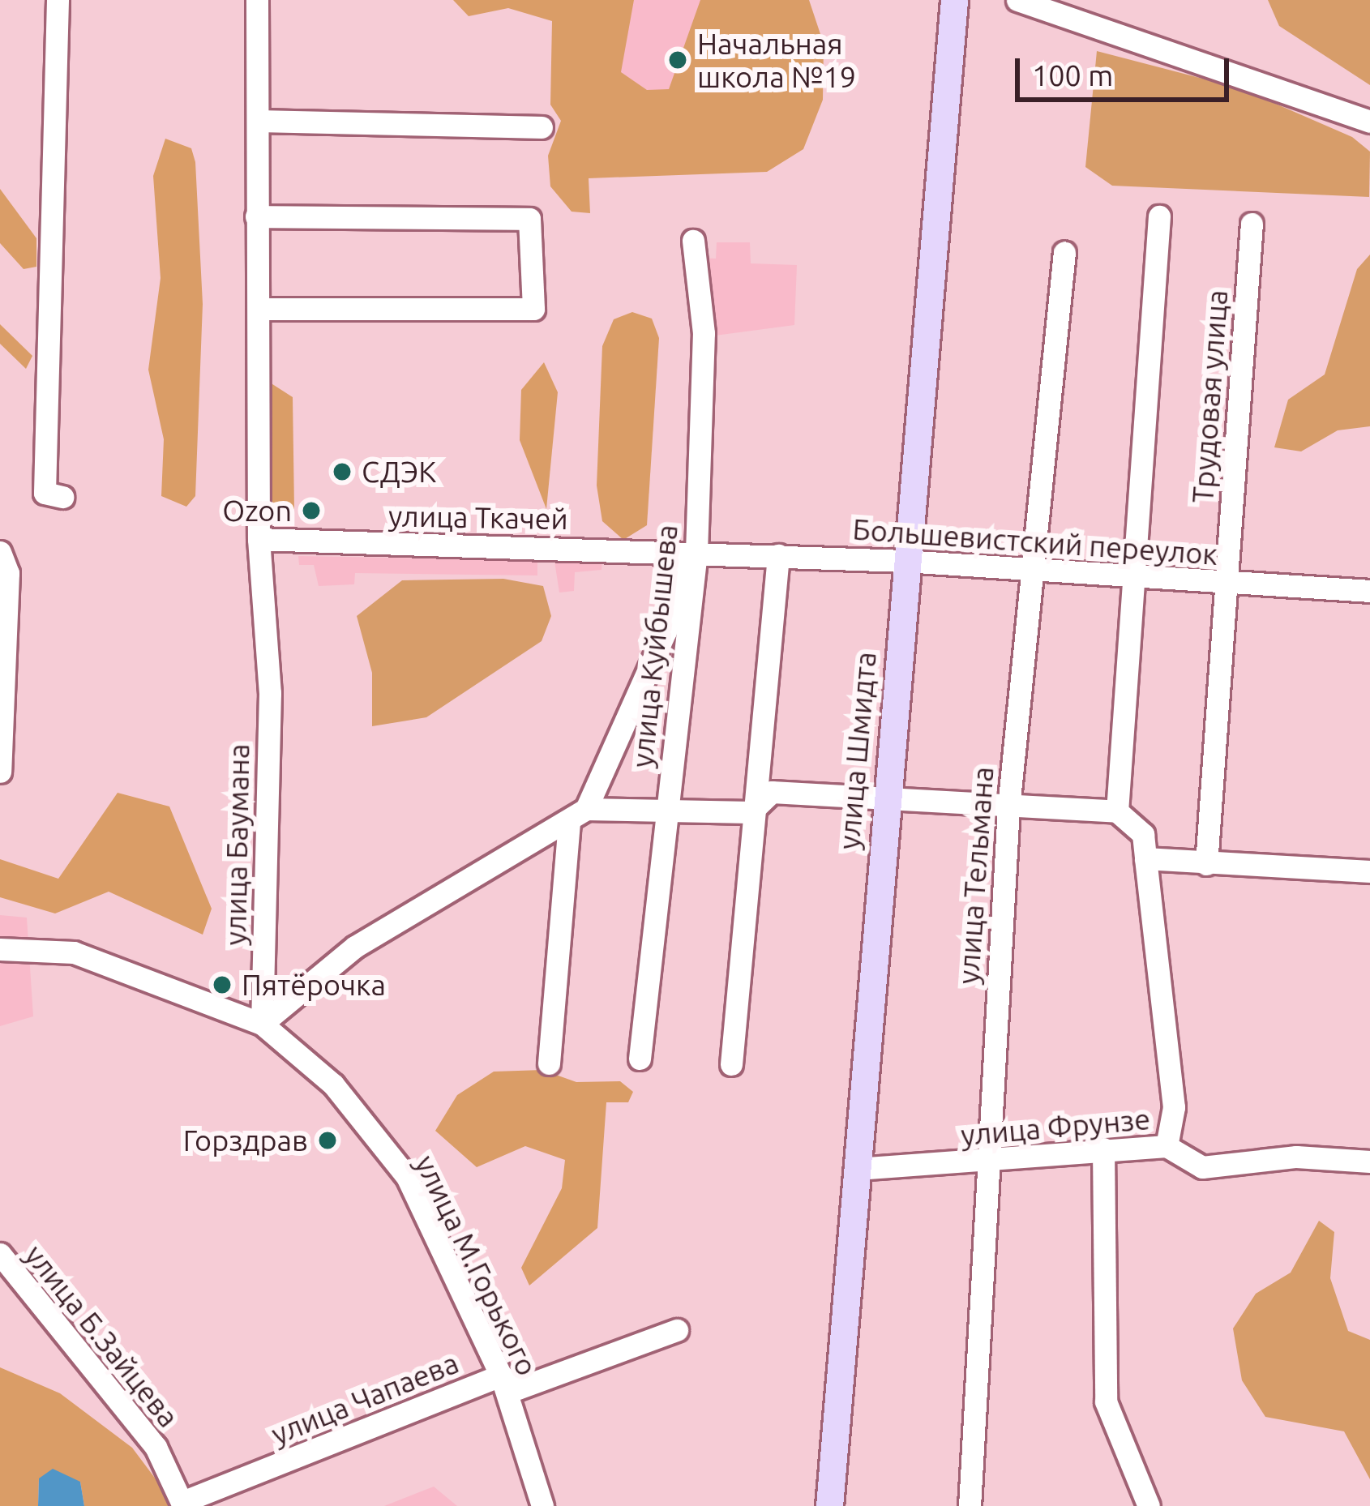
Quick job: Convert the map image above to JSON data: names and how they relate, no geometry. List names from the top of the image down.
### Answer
{
  "streets": {
    "main road": ["улица Шмидта"],
    "street": [
      "Трудовая улица",
      "улица Ткачей",
      "Большевистский переулок",
      "улица Куйбышева",
      "улица Баумана",
      "улица Тельмана",
      "улица Фрунзе",
      "улица М.Горького",
      "улица Б.Зайцева",
      "улица Чапаева"
    ]
  },
  "crossings": [
    ["Трудовая улица", "Большевистский переулок"],
    ["улица Ткачей", "Большевистский переулок"],
    ["улица Ткачей", "улица Куйбышева"],
    ["улица Ткачей", "улица Баумана"],
    ["Большевистский переулок", "улица Куйбышева"],
    ["Большевистский переулок", "улица Шмидта"],
    ["Большевистский переулок", "улица Тельмана"],
    ["улица Шмидта", "улица Фрунзе"],
    ["улица Баумана", "улица М.Горького"],
    ["улица Тельмана", "улица Фрунзе"],
    ["улица М.Горького", "улица Чапаева"],
    ["улица Б.Зайцева", "улица Чапаева"]
  ],
  "places": [
    "Начальная школа №19",
    "СДЭК",
    "Ozon",
    "Пятёрочка",
    "Горздрав"
  ],
  "scale_bar": "100 m"
}
